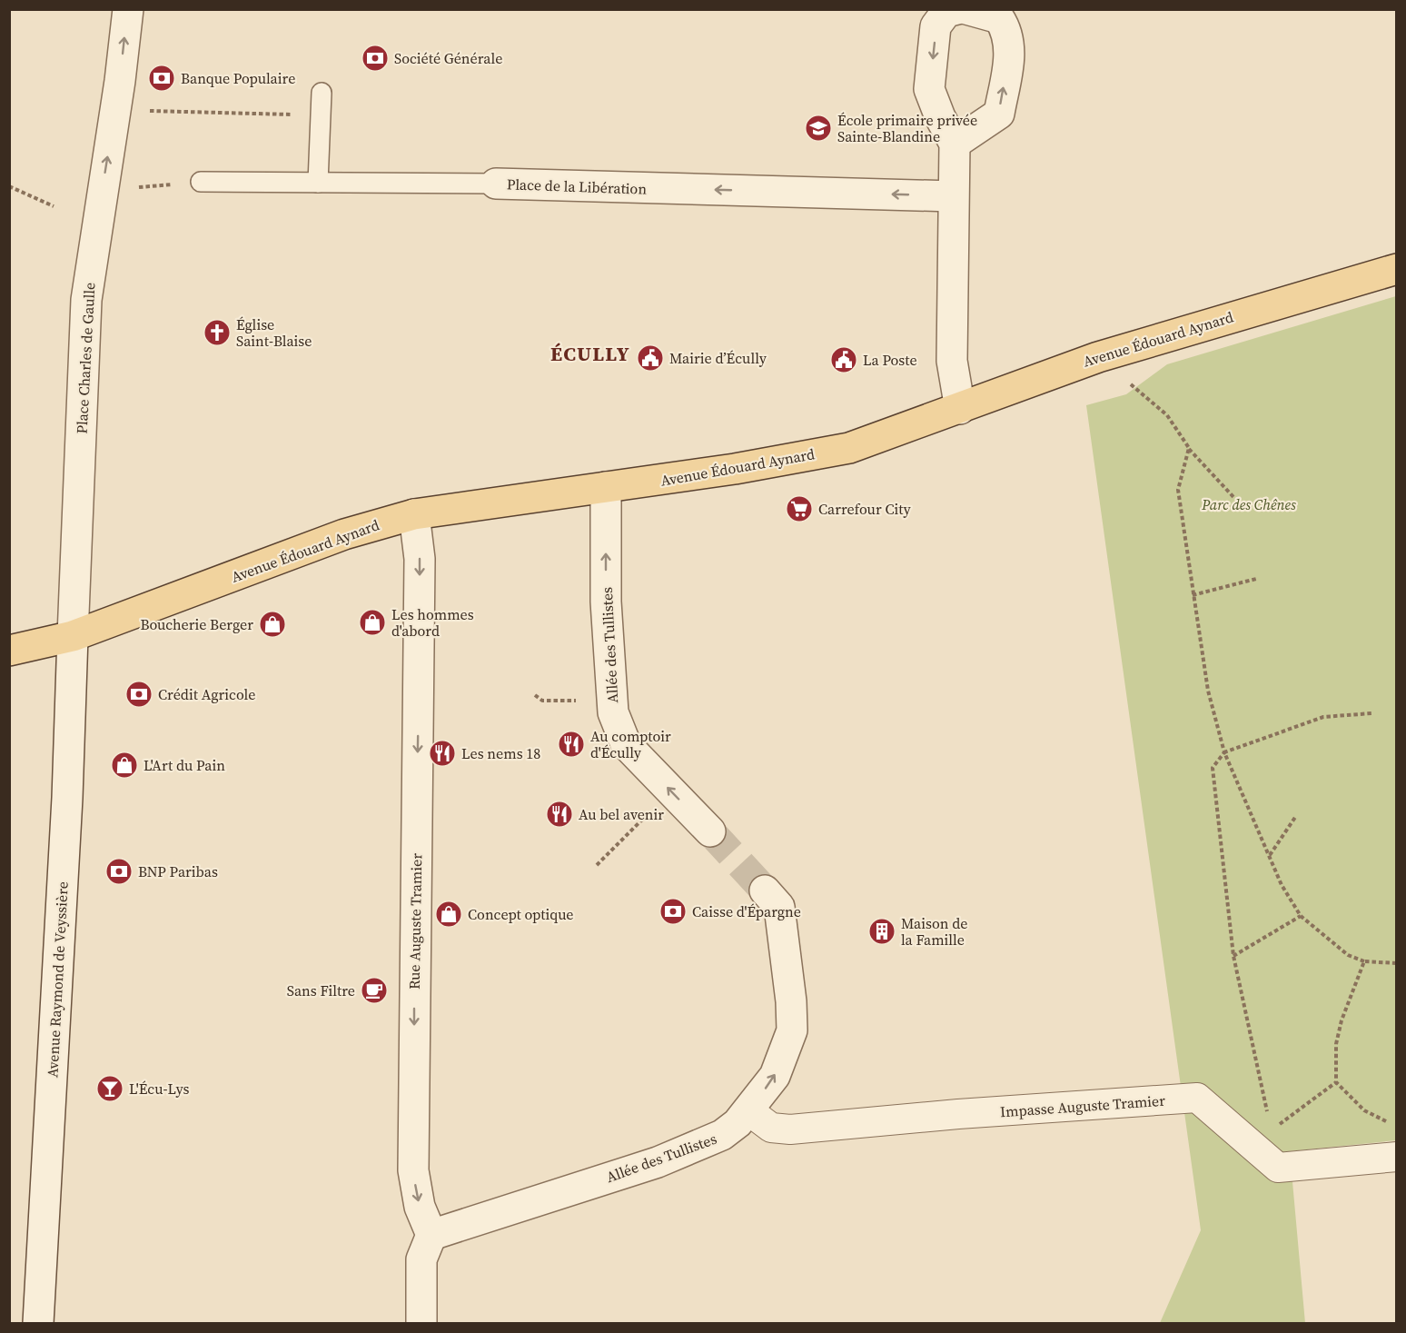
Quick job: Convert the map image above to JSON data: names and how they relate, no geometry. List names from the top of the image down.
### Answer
{
  "streets": {
    "main road": ["Avenue Édouard Aynard"],
    "street": [
      "Place de la Libération",
      "Place Charles de Gaulle",
      "Allée des Tullistes",
      "Rue Auguste Tramier",
      "Avenue Raymond de Veyssière",
      "Impasse Auguste Tramier"
    ]
  },
  "crossings": [
    ["Avenue Édouard Aynard", "Place Charles de Gaulle"],
    ["Avenue Édouard Aynard", "Allée des Tullistes"],
    ["Avenue Édouard Aynard", "Rue Auguste Tramier"],
    ["Avenue Édouard Aynard", "Avenue Raymond de Veyssière"],
    ["Place Charles de Gaulle", "Avenue Raymond de Veyssière"],
    ["Allée des Tullistes", "Rue Auguste Tramier"],
    ["Allée des Tullistes", "Impasse Auguste Tramier"]
  ],
  "one_way": [
    "Place de la Libération",
    "Place Charles de Gaulle",
    "Allée des Tullistes",
    "Rue Auguste Tramier"
  ],
  "districts": ["ÉCULLY"],
  "parks": ["Parc des Chênes"],
  "places": {
    "bank": [
      "Société Générale",
      "Banque Populaire",
      "Crédit Agricole",
      "BNP Paribas",
      "Caisse d'Épargne"
    ],
    "school or university": ["École primaire privée Sainte-Blandine"],
    "church": ["Église Saint-Blaise"],
    "public building": ["Mairie d’Écully", "La Poste"],
    "supermarket": ["Carrefour City"],
    "shop": [
      "Les hommes d'abord",
      "Boucherie Berger",
      "L'Art du Pain",
      "Concept optique"
    ],
    "restaurant": ["Au comptoir d'Écully", "Les nems 18", "Au bel avenir"],
    "building": ["Maison de la Famille"],
    "cafe": ["Sans Filtre"],
    "bar": ["L'Écu-Lys"]
  }
}
